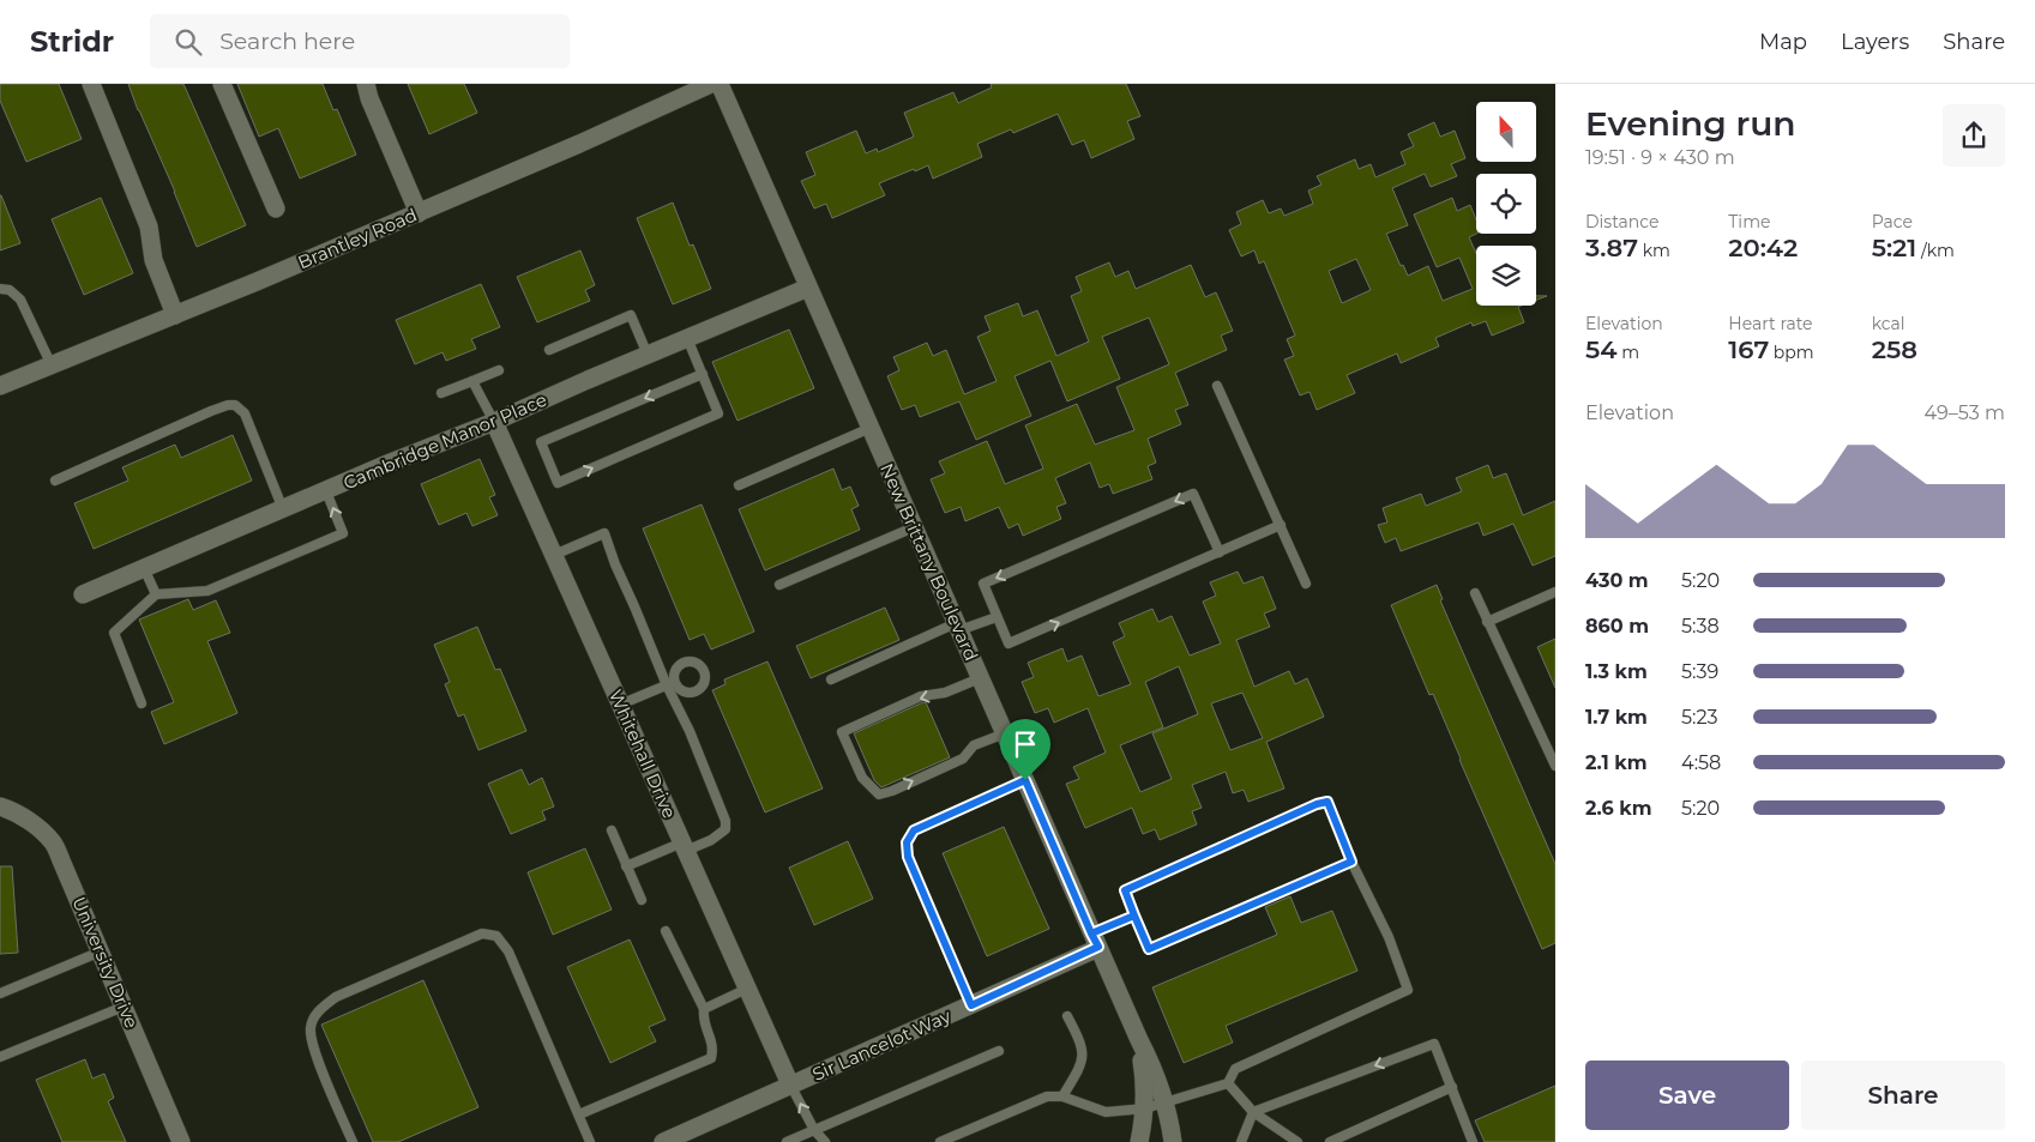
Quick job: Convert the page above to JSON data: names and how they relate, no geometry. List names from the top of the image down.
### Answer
{
  "streets": {
    "street": [
      "Brantley Road",
      "Cambridge Manor Place",
      "New Brittany Boulevard",
      "Whitehall Drive",
      "University Drive",
      "Sir Lancelot Way"
    ]
  },
  "crossings": [
    ["Cambridge Manor Place", "New Brittany Boulevard"],
    ["Cambridge Manor Place", "Whitehall Drive"],
    ["New Brittany Boulevard", "Sir Lancelot Way"],
    ["Whitehall Drive", "Sir Lancelot Way"]
  ],
  "north": "top",
  "page": {
    "header": "Stridr",
    "search": "Search here",
    "nav": ["Map", "Layers", "Share"],
    "heading": ["Evening run", "19:51 · 9 × 430 m"],
    "stats": [
      ["Distance", "3.87 km"],
      ["Time", "20:42"],
      ["Pace", "5:21 /km"],
      ["Elevation", "54 m"],
      ["Heart rate", "167 bpm"],
      ["kcal", "258"]
    ],
    "chart": ["Elevation", "49–53 m"],
    "list": [
      {
        "name": "430 m",
        "note": "5:20"
      },
      {
        "name": "860 m",
        "note": "5:38"
      },
      {
        "name": "1.3 km",
        "note": "5:39"
      },
      {
        "name": "1.7 km",
        "note": "5:23"
      },
      {
        "name": "2.1 km",
        "note": "4:58"
      },
      {
        "name": "2.6 km",
        "note": "5:20"
      }
    ],
    "buttons": ["Save", "Share"]
  }
}
